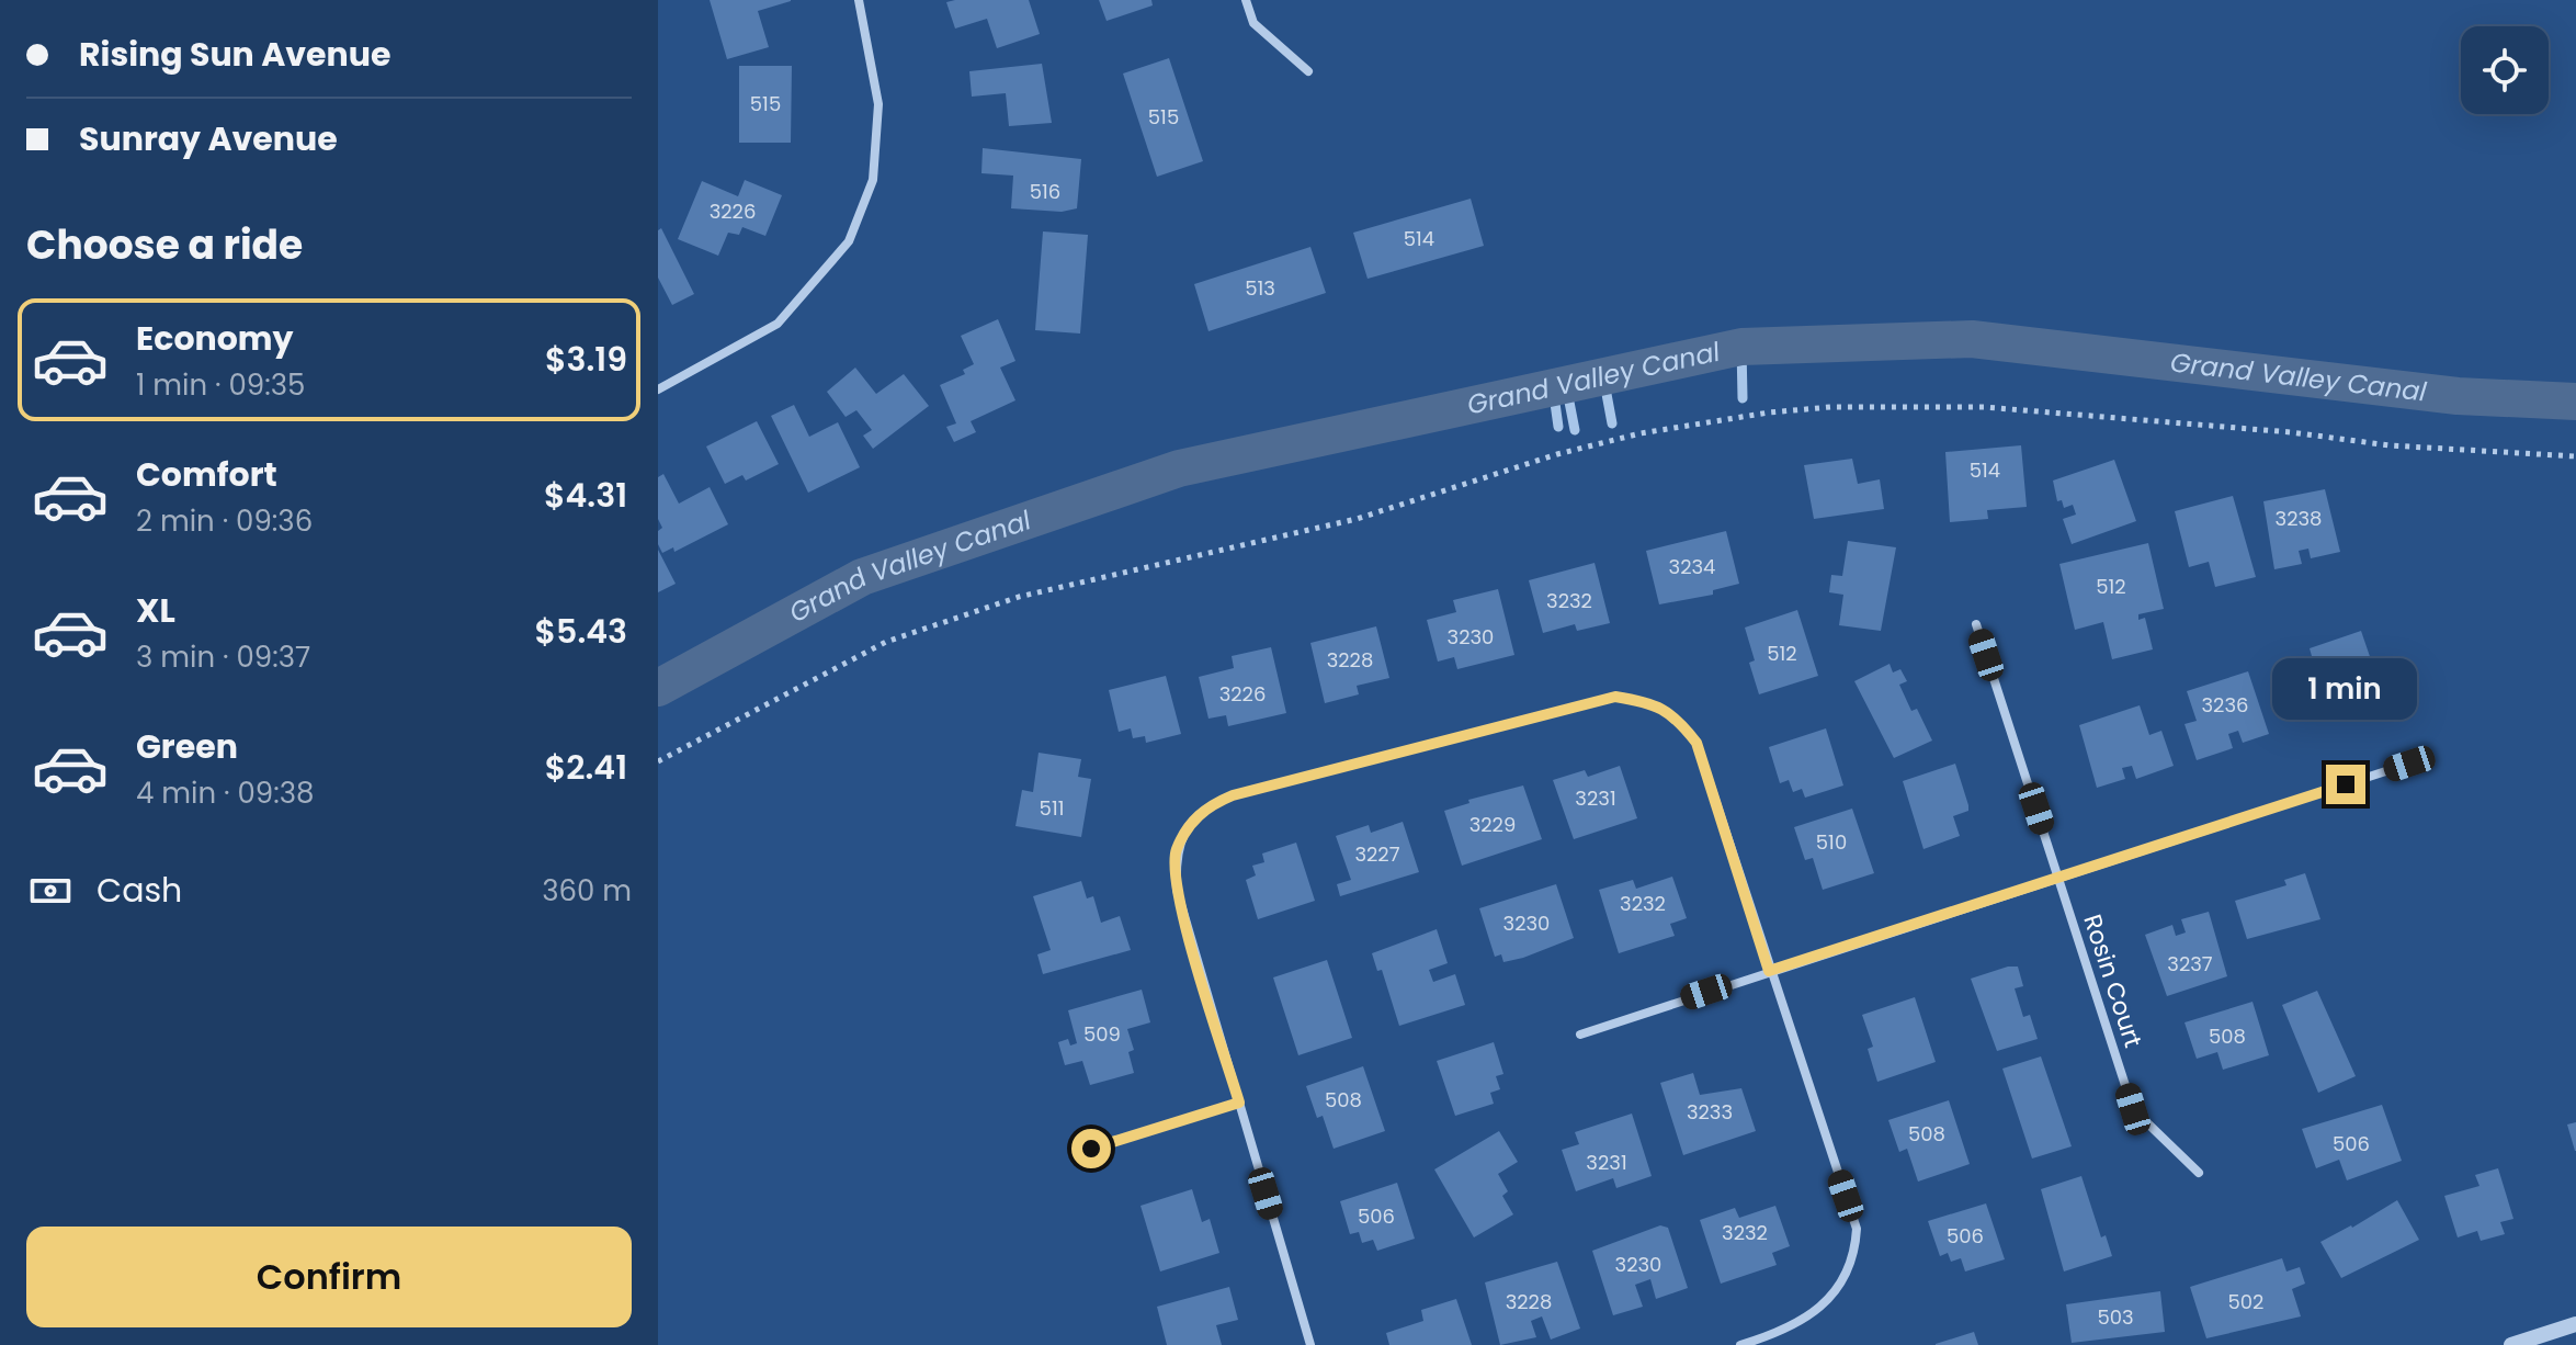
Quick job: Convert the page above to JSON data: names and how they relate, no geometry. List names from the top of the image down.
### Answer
{
  "streets": {
    "street": ["Rosin Court"]
  },
  "water": ["Grand Valley Canal"],
  "house_numbers": [
    "515",
    "515",
    "516",
    "3226",
    "514",
    "513",
    "514",
    "3238",
    "3234",
    "512",
    "3232",
    "3230",
    "512",
    "3228",
    "3226",
    "3236",
    "3231",
    "511",
    "3229",
    "510",
    "3227",
    "3232",
    "3230",
    "3237",
    "509",
    "508",
    "508",
    "3233",
    "508",
    "506",
    "3231",
    "506",
    "3232",
    "506",
    "3230",
    "3228",
    "502",
    "503"
  ],
  "page": {
    "banner": ["Rising Sun Avenue", "Sunray Avenue"],
    "heading": "Choose a ride",
    "list": [
      {
        "name": "Economy",
        "note": "1 min · 09:35",
        "value": "$3.19"
      },
      {
        "name": "Comfort",
        "note": "2 min · 09:36",
        "value": "$4.31"
      },
      {
        "name": "XL",
        "note": "3 min · 09:37",
        "value": "$5.43"
      },
      {
        "name": "Green",
        "note": "4 min · 09:38",
        "value": "$2.41"
      }
    ],
    "bubble": "1 min",
    "pay": ["Cash", "360 m"],
    "buttons": "Confirm"
  }
}
